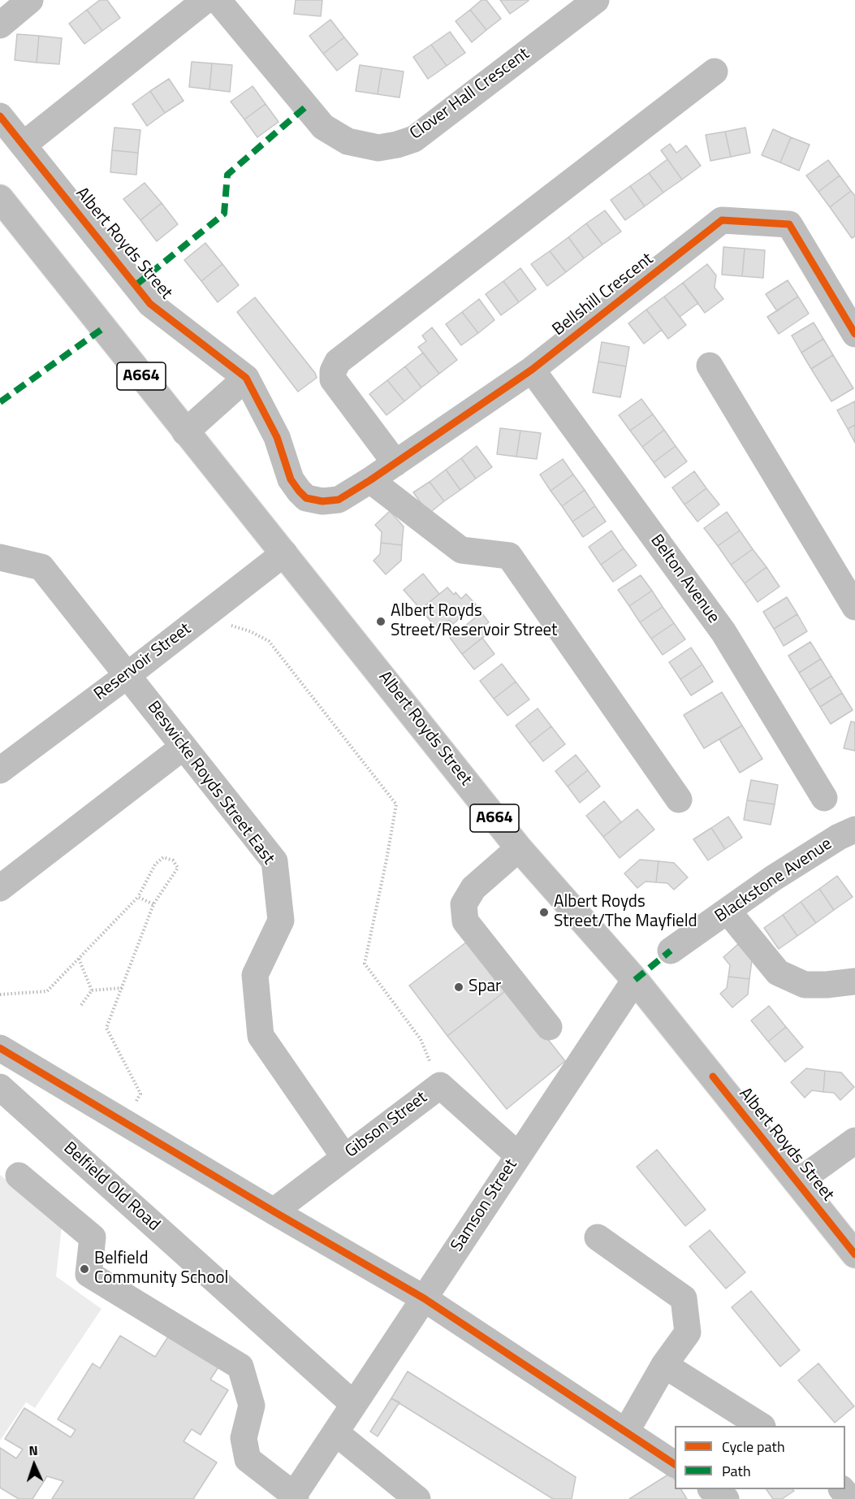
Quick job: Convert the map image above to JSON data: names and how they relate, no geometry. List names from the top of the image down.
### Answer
{
  "streets": {
    "street": [
      "Clover Hall Crescent",
      "Albert Royds Street",
      "Bellshill Crescent",
      "A664",
      "Belton Avenue",
      "Reservoir Street",
      "Beswicke Royds Street East",
      "Blackstone Avenue",
      "Gibson Street",
      "Belfield Old Road",
      "Samson Street"
    ]
  },
  "crossings": [
    ["Albert Royds Street", "Bellshill Crescent"],
    ["Albert Royds Street", "Reservoir Street"],
    ["Albert Royds Street", "Samson Street"],
    ["Bellshill Crescent", "Belton Avenue"],
    ["Reservoir Street", "Beswicke Royds Street East"],
    ["Beswicke Royds Street East", "Gibson Street"],
    ["Gibson Street", "Samson Street"],
    ["Belfield Old Road", "Samson Street"]
  ],
  "places": [
    "Albert Royds Street/Reservoir Street",
    "Albert Royds Street/The Mayfield",
    "Spar",
    "Belfield Community School"
  ],
  "legend": ["Cycle path", "Path"],
  "north": "top"
}
